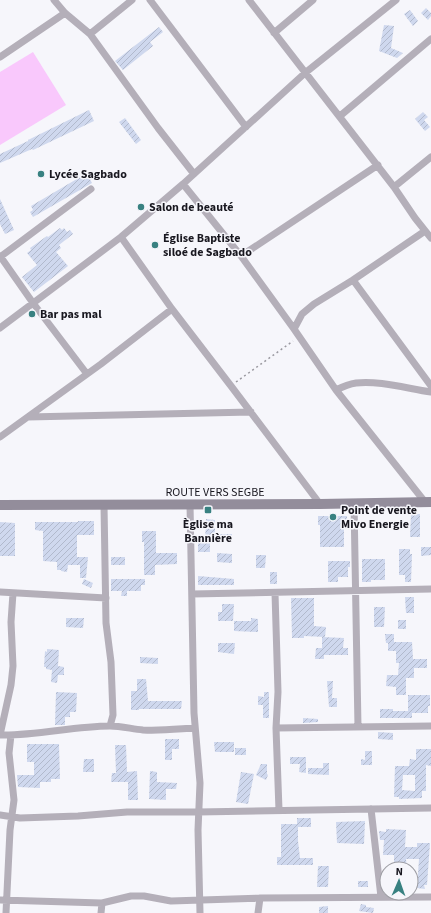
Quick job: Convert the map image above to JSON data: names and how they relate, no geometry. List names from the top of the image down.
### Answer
{
  "streets": {
    "main road": ["ROUTE VERS SEGBE"]
  },
  "places": {
    "other": [
      "Lycée Sagbado",
      "Salon de beauté",
      "Église Baptiste siloé de Sagbado",
      "Bar pas mal",
      "Point de vente Mivo Energie"
    ],
    "transit": ["Èglise ma Bannière"]
  },
  "north": "top"
}
